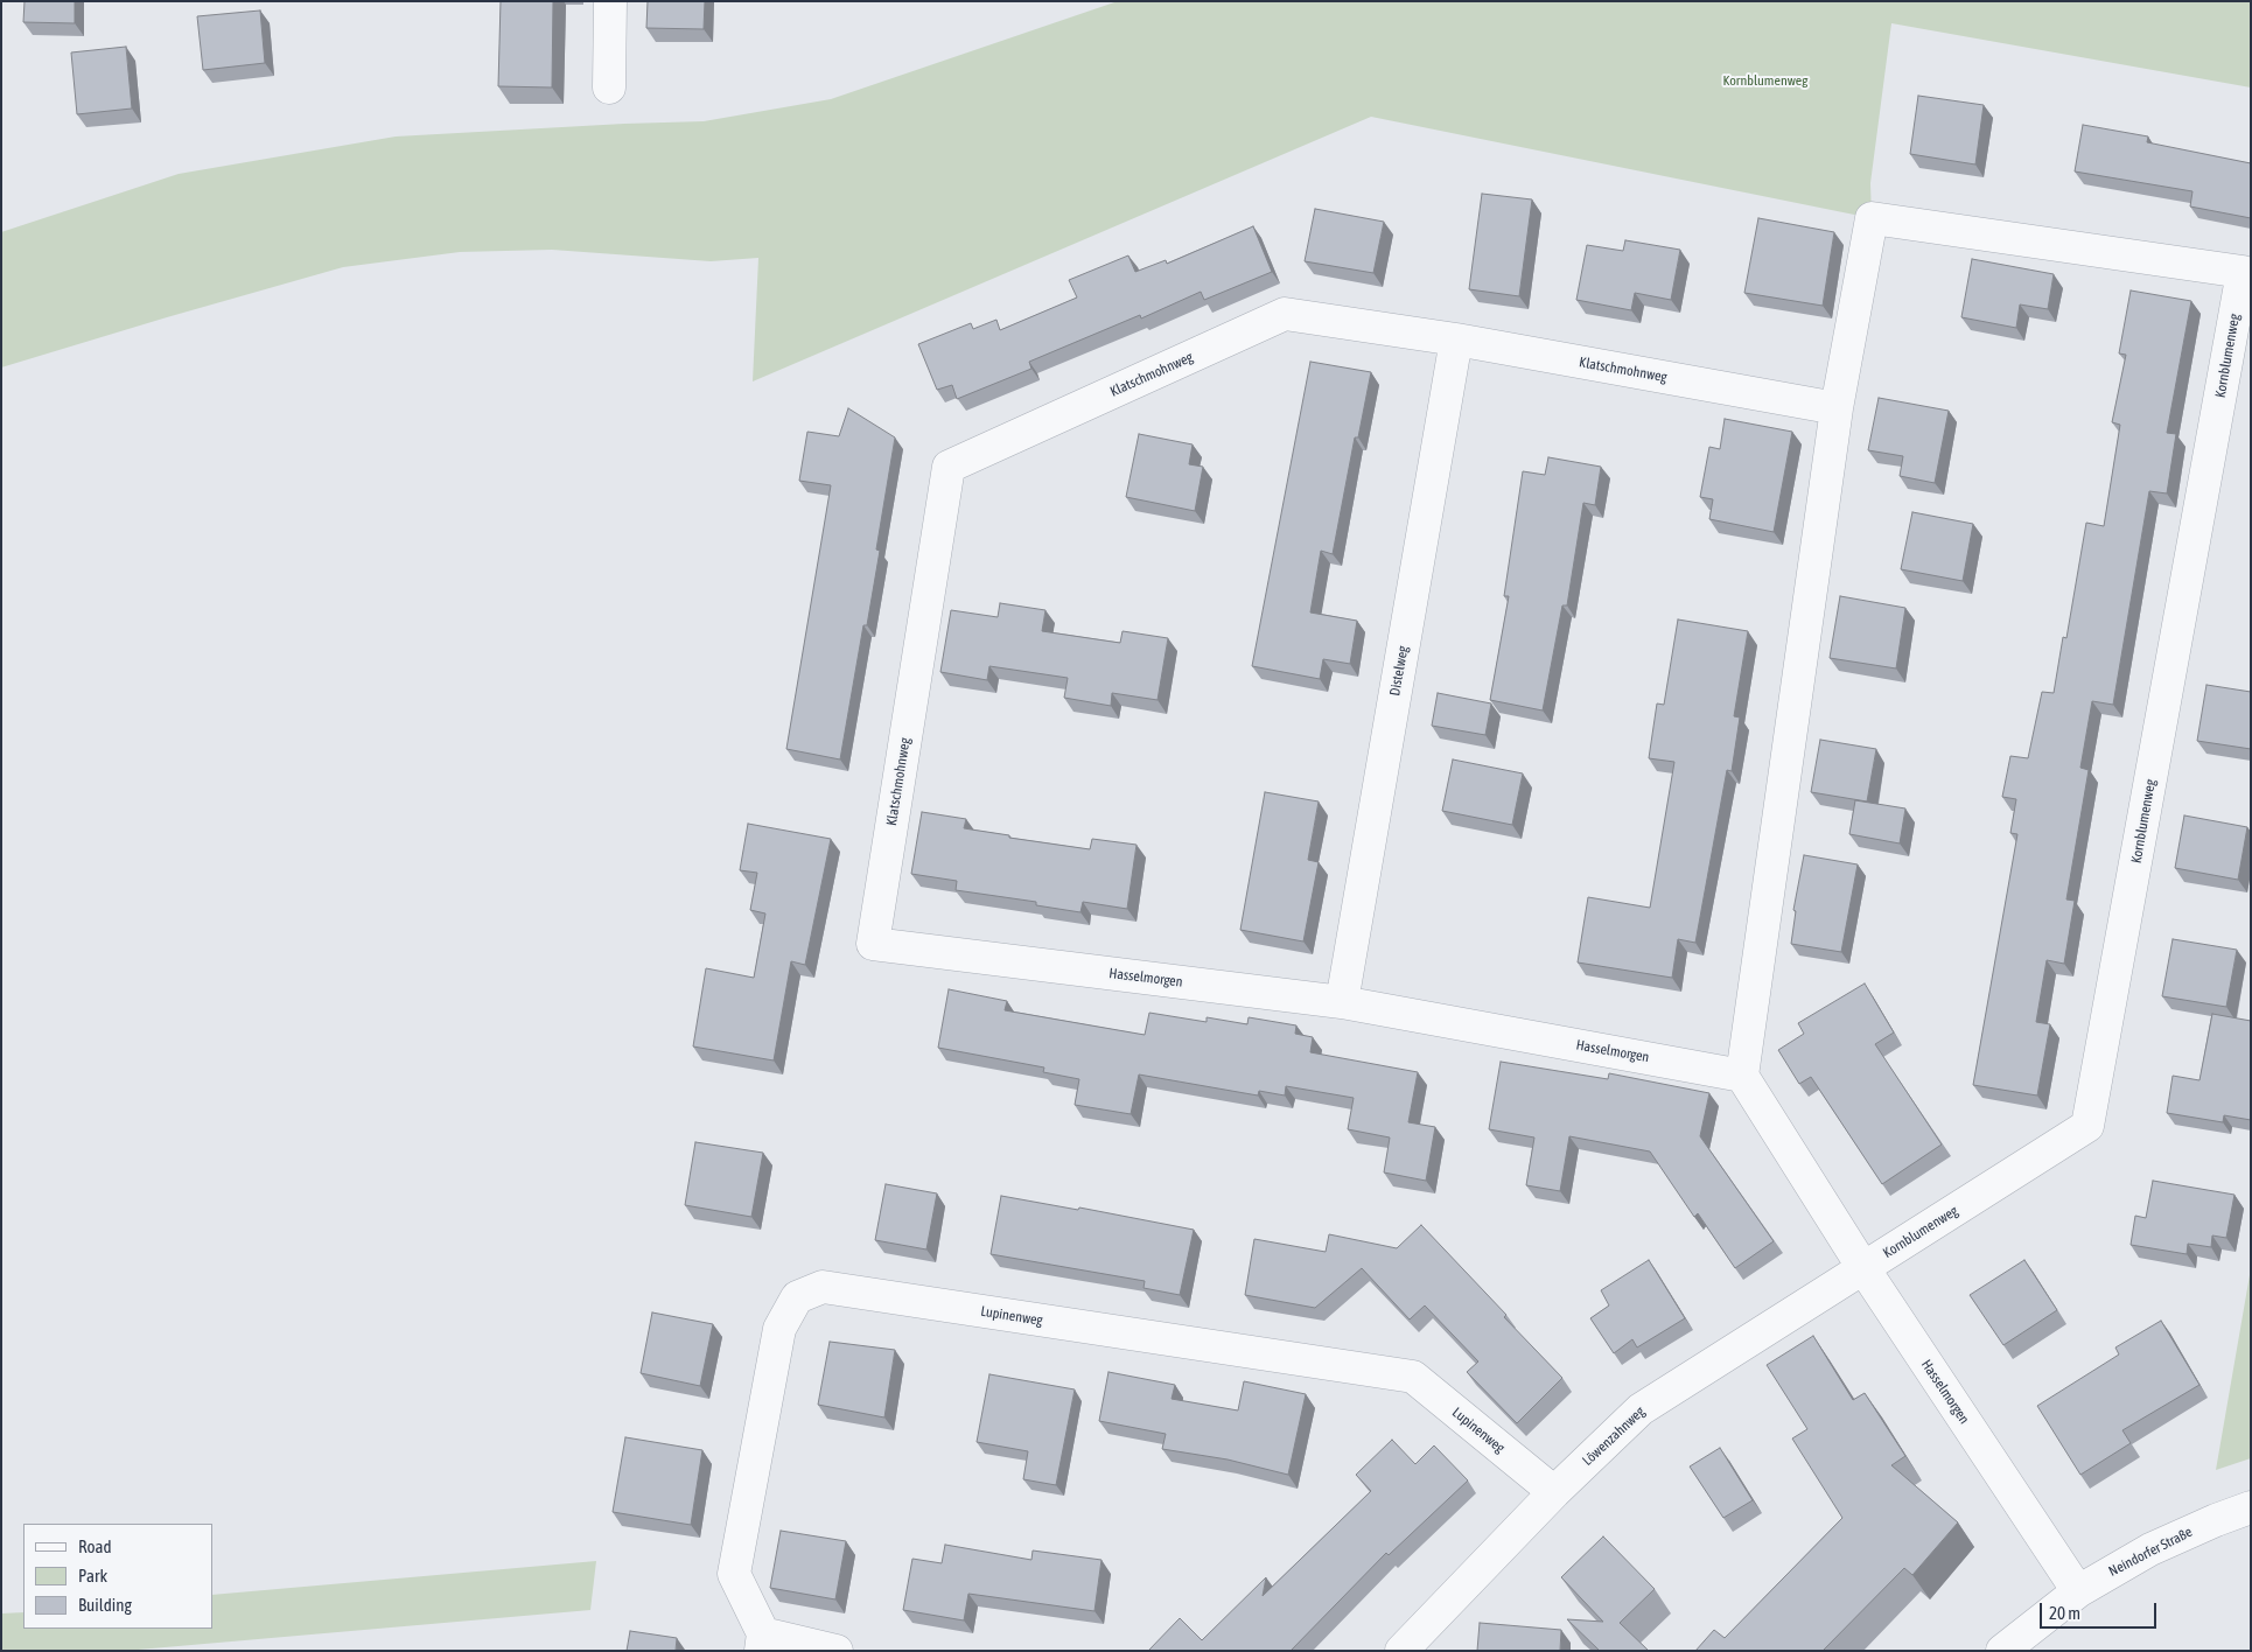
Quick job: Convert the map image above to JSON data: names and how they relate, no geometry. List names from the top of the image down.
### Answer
{
  "streets": {
    "street": [
      "Kornblumenweg",
      "Klatschmohnweg",
      "Distelweg",
      "Hasselmorgen",
      "Lupinenweg",
      "Löwenzahnweg",
      "Neindorfer Straße"
    ]
  },
  "crossings": [
    ["Kornblumenweg", "Klatschmohnweg"],
    ["Kornblumenweg", "Hasselmorgen"],
    ["Kornblumenweg", "Löwenzahnweg"],
    ["Klatschmohnweg", "Distelweg"],
    ["Klatschmohnweg", "Hasselmorgen"],
    ["Distelweg", "Hasselmorgen"],
    ["Hasselmorgen", "Löwenzahnweg"],
    ["Hasselmorgen", "Neindorfer Straße"],
    ["Lupinenweg", "Löwenzahnweg"]
  ],
  "parks": ["Kornblumenweg"],
  "legend": ["Road", "Park", "Building"],
  "scale_bar": "20 m"
}
